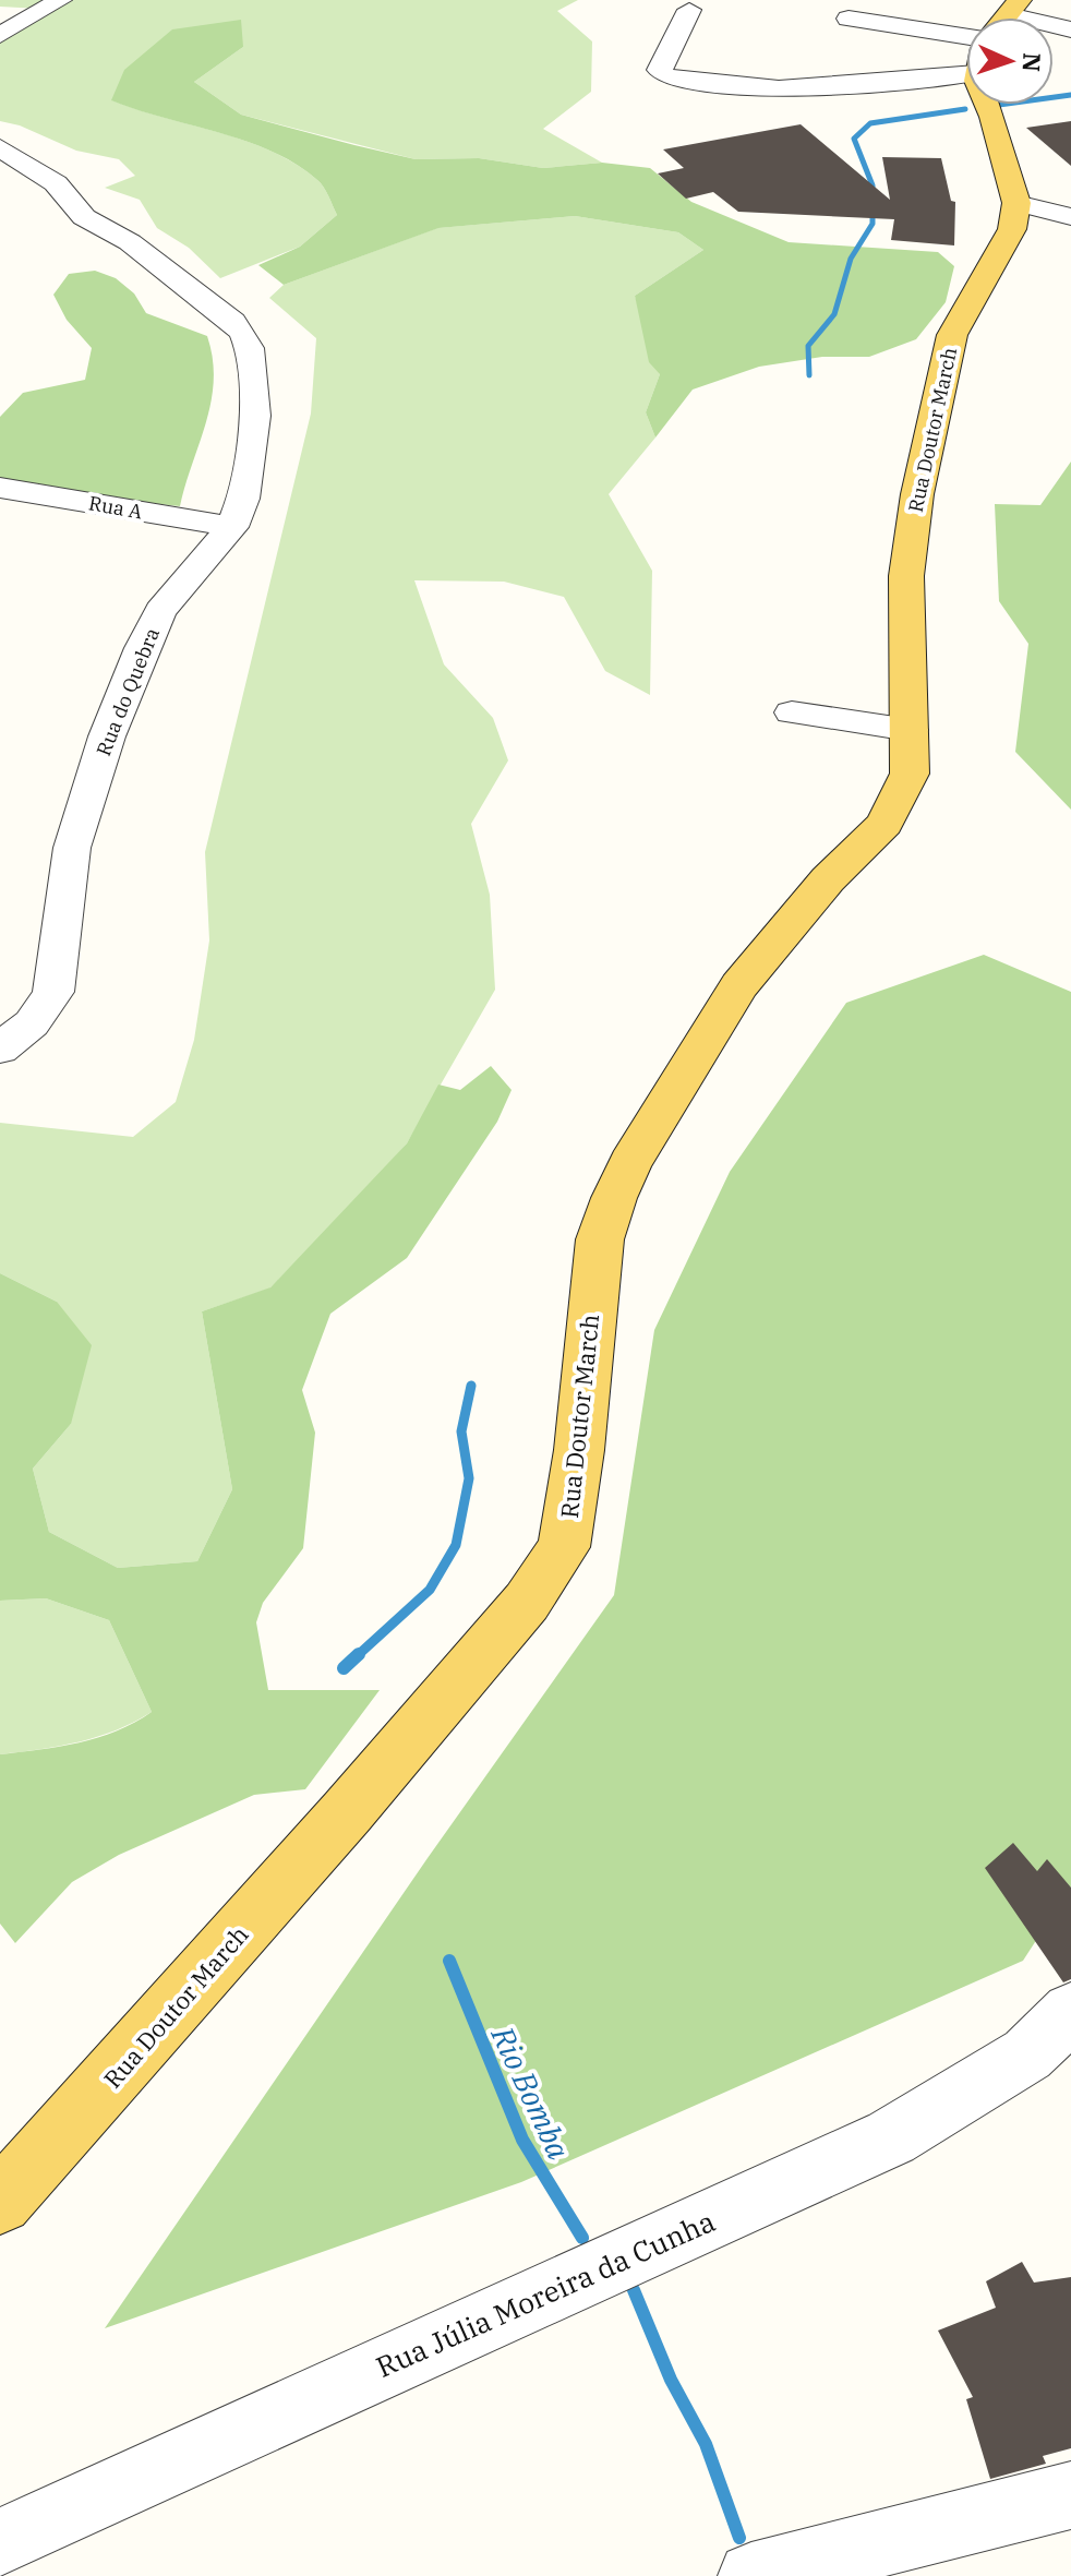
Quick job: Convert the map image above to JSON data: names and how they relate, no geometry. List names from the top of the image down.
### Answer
{
  "streets": {
    "main road": ["Rua Doutor March"],
    "street": ["Rua A", "Rua do Quebra", "Rua Júlia Moreira da Cunha"]
  },
  "crossings": [
    ["Rua A", "Rua do Quebra"]
  ],
  "water": ["Rio Bomba"],
  "north": "right"
}
